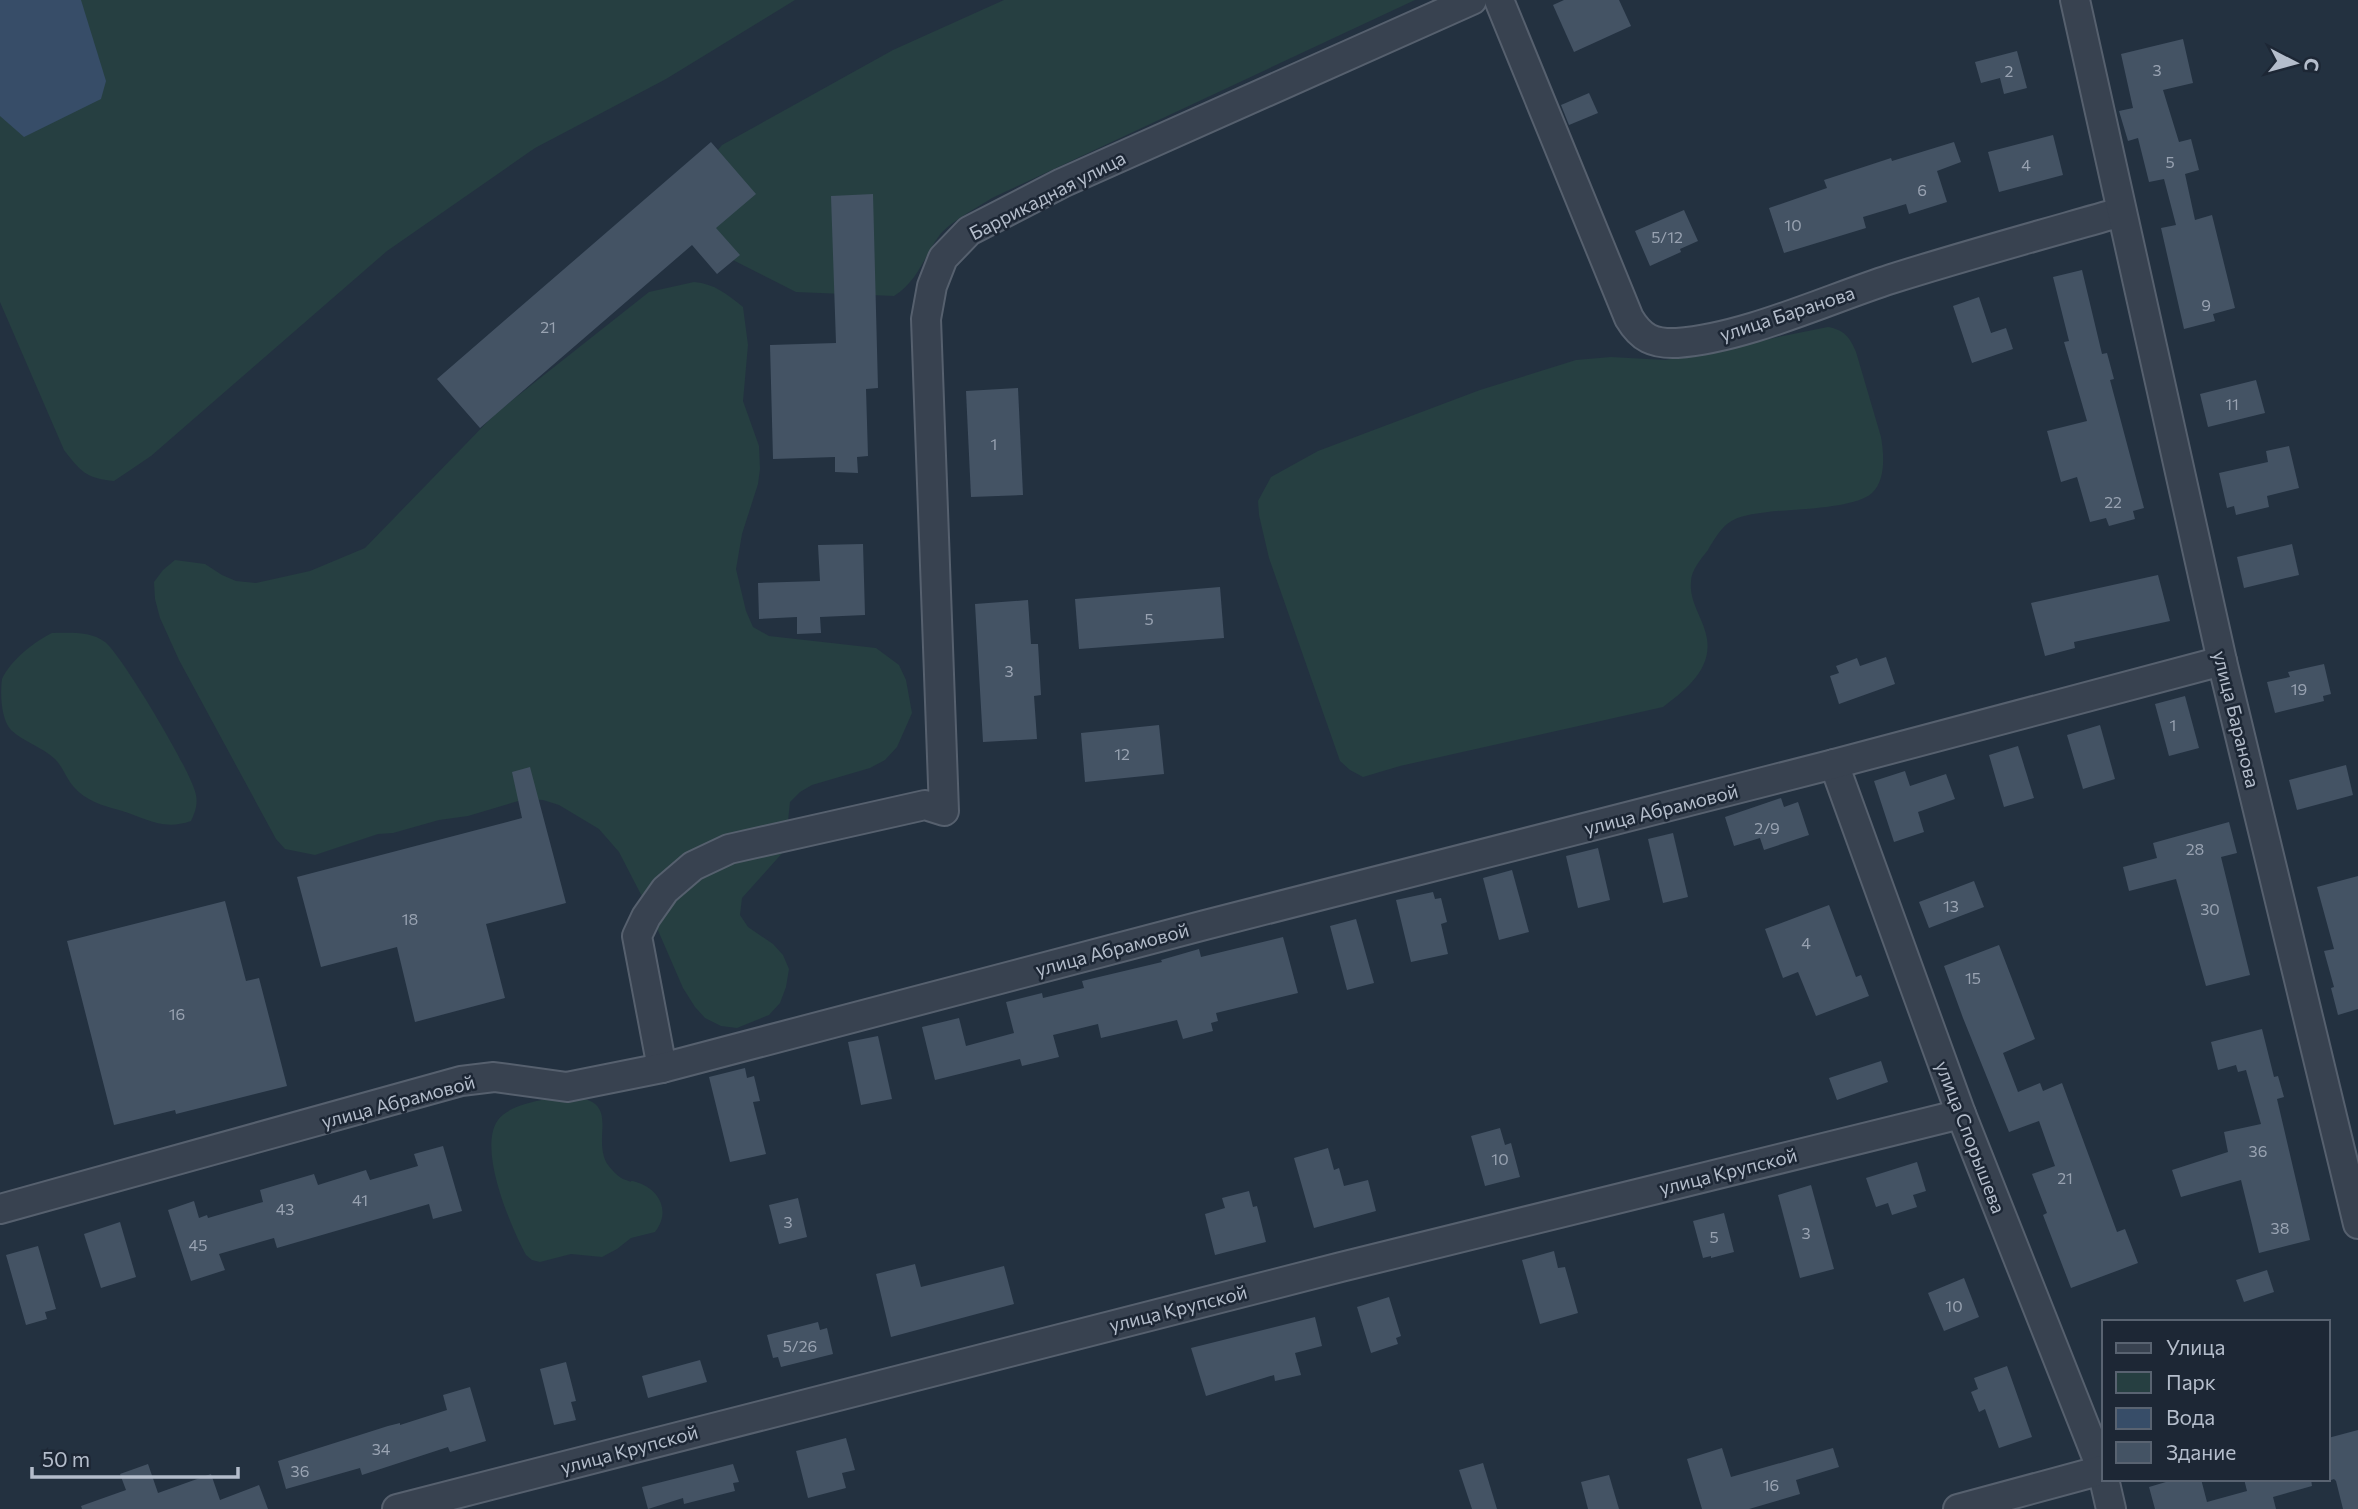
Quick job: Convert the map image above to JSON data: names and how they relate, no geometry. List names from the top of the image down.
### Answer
{
  "streets": {
    "street": [
      "Баррикадная улица",
      "улица Баранова",
      "улица Абрамовой",
      "улица Спорышева",
      "улица Крупской"
    ]
  },
  "crossings": [
    ["Баррикадная улица", "улица Абрамовой"],
    ["улица Баранова", "улица Абрамовой"],
    ["улица Абрамовой", "улица Спорышева"],
    ["улица Спорышева", "улица Крупской"]
  ],
  "house_numbers": [
    "3",
    "2",
    "5",
    "4",
    "6",
    "10",
    "5/12",
    "9",
    "21",
    "11",
    "1",
    "22",
    "5",
    "3",
    "19",
    "1",
    "12",
    "2/9",
    "28",
    "13",
    "30",
    "18",
    "4",
    "15",
    "16",
    "36",
    "10",
    "21",
    "41",
    "43",
    "3",
    "38",
    "3",
    "5",
    "45",
    "10",
    "5/26",
    "34",
    "36",
    "16"
  ],
  "legend": [
    "Улица",
    "Парк",
    "Вода",
    "Здание"
  ],
  "scale_bar": "50 m",
  "north": "right"
}
